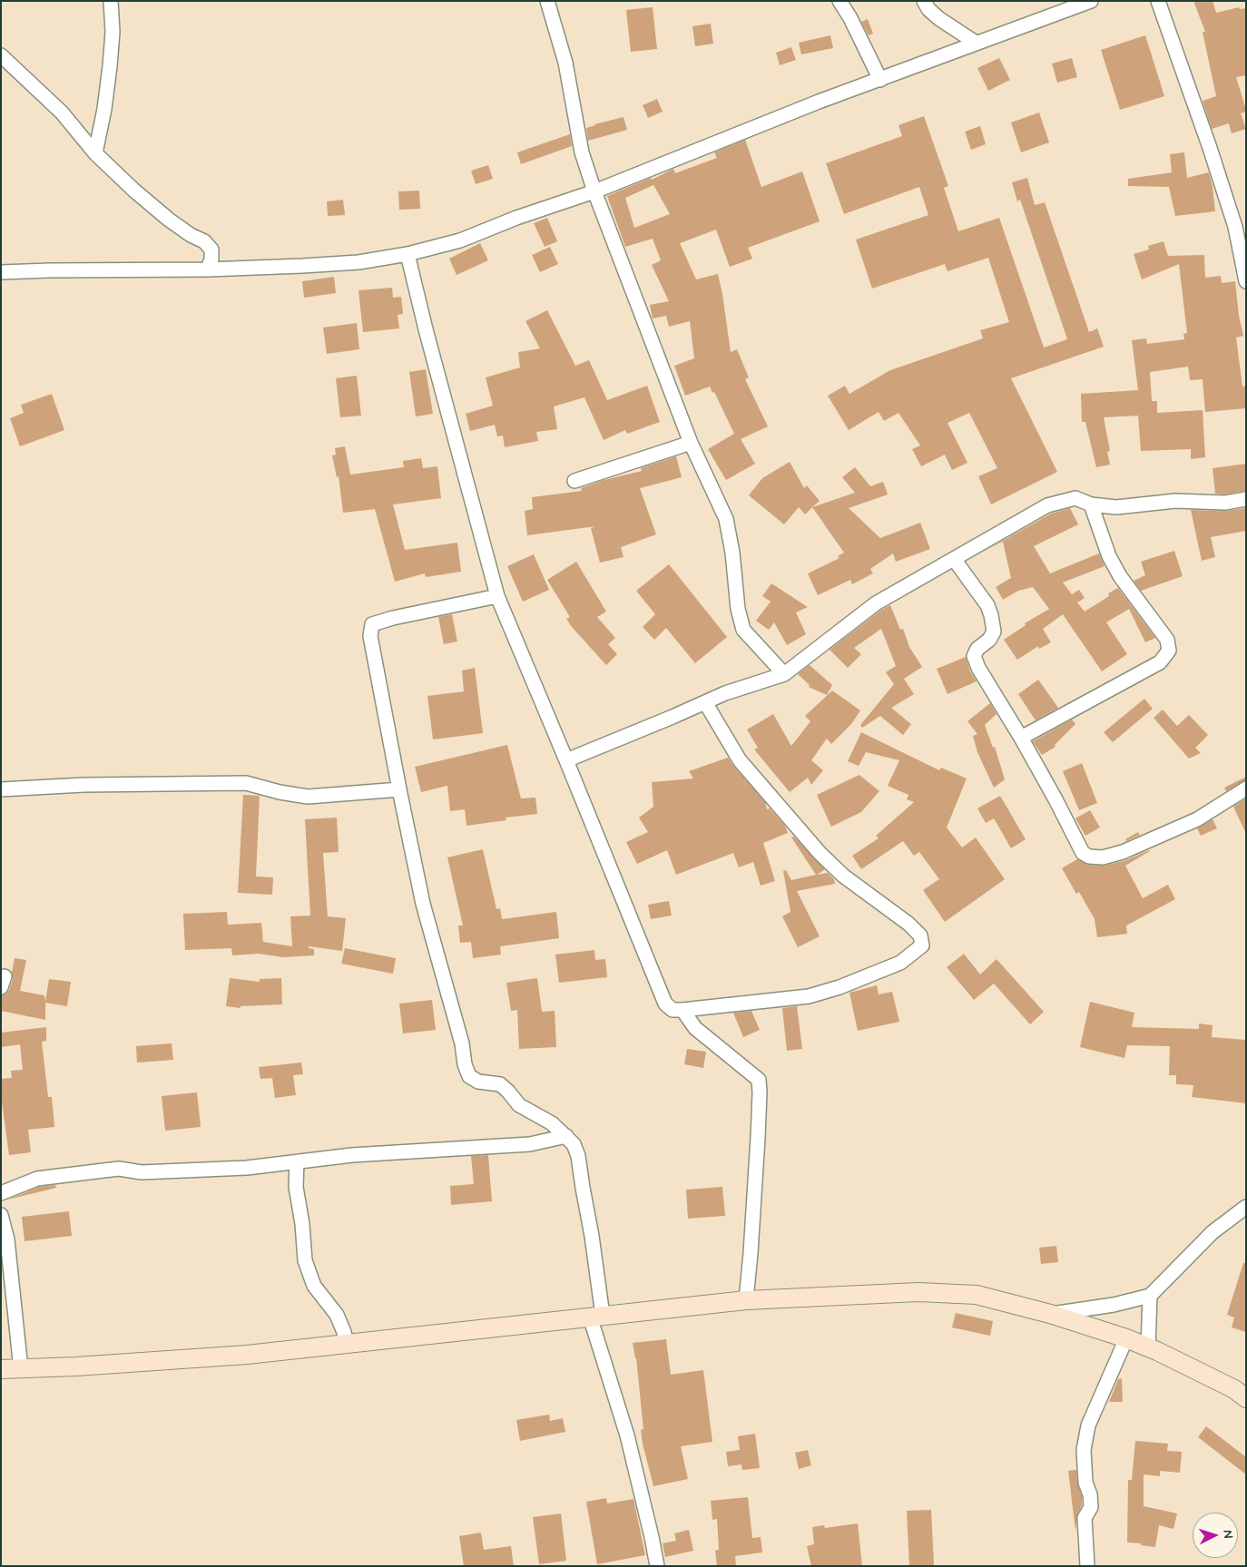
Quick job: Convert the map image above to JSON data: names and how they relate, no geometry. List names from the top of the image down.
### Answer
{
  "north": "right"
}
